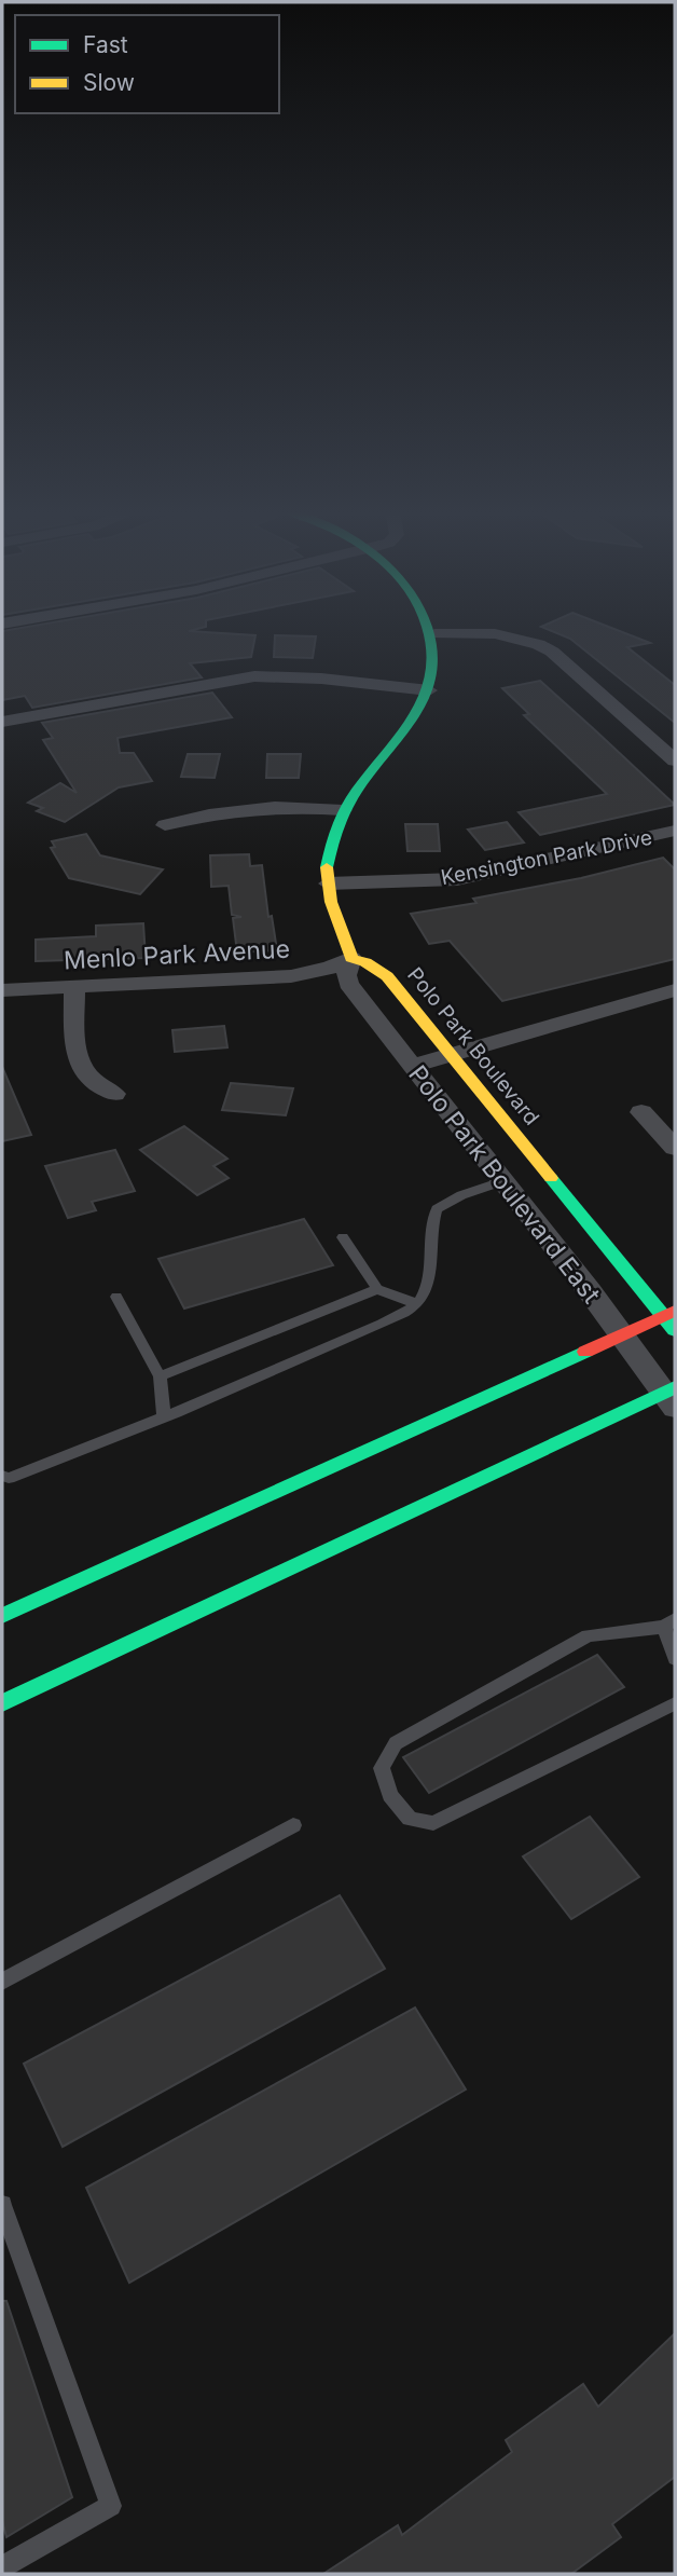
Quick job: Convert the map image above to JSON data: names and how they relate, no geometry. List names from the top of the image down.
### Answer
{
  "streets": {
    "main road": ["Polo Park Boulevard"],
    "street": ["Kensington Park Drive", "Menlo Park Avenue", "Polo Park Boulevard East"]
  },
  "crossings": [
    ["Menlo Park Avenue", "Polo Park Boulevard"]
  ],
  "legend": ["Fast", "Slow"]
}
